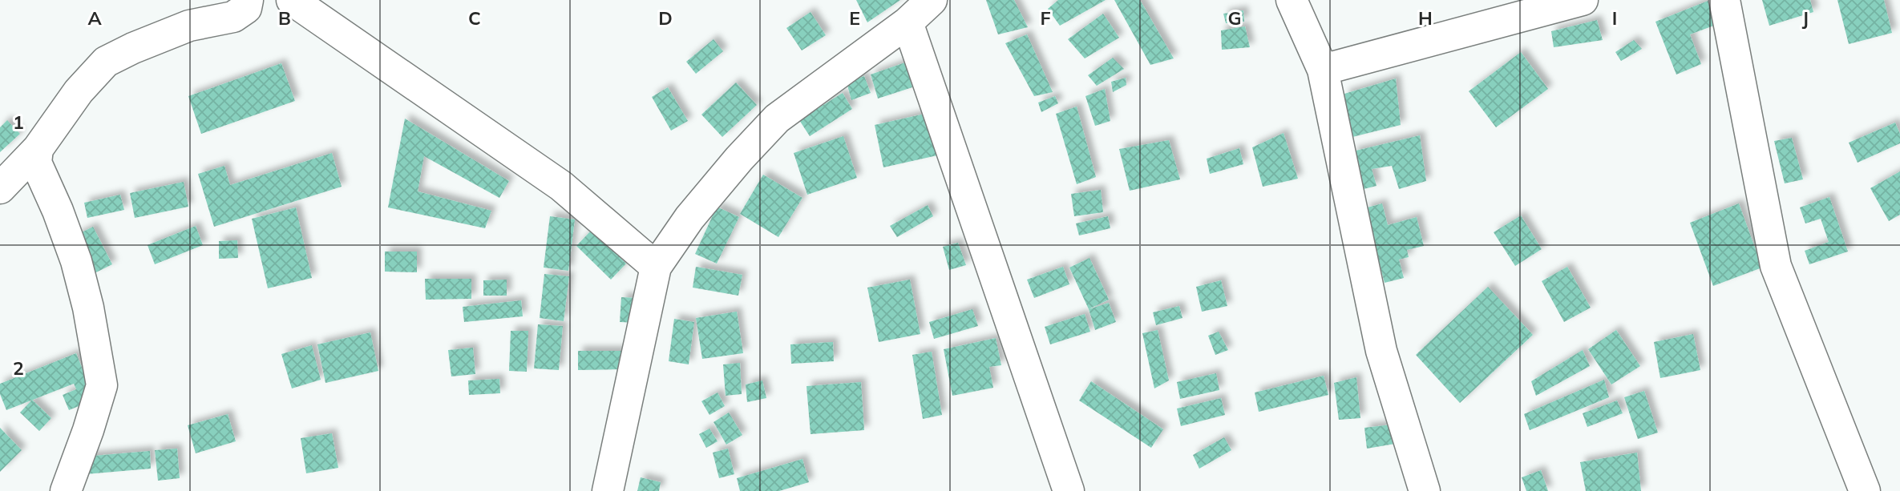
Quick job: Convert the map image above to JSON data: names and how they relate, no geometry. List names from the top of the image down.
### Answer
{
  "grid": {
    "columns": [
      "A",
      "B",
      "C",
      "D",
      "E",
      "F",
      "G",
      "H",
      "I",
      "J"
    ],
    "rows": ["1", "2"]
  }
}
